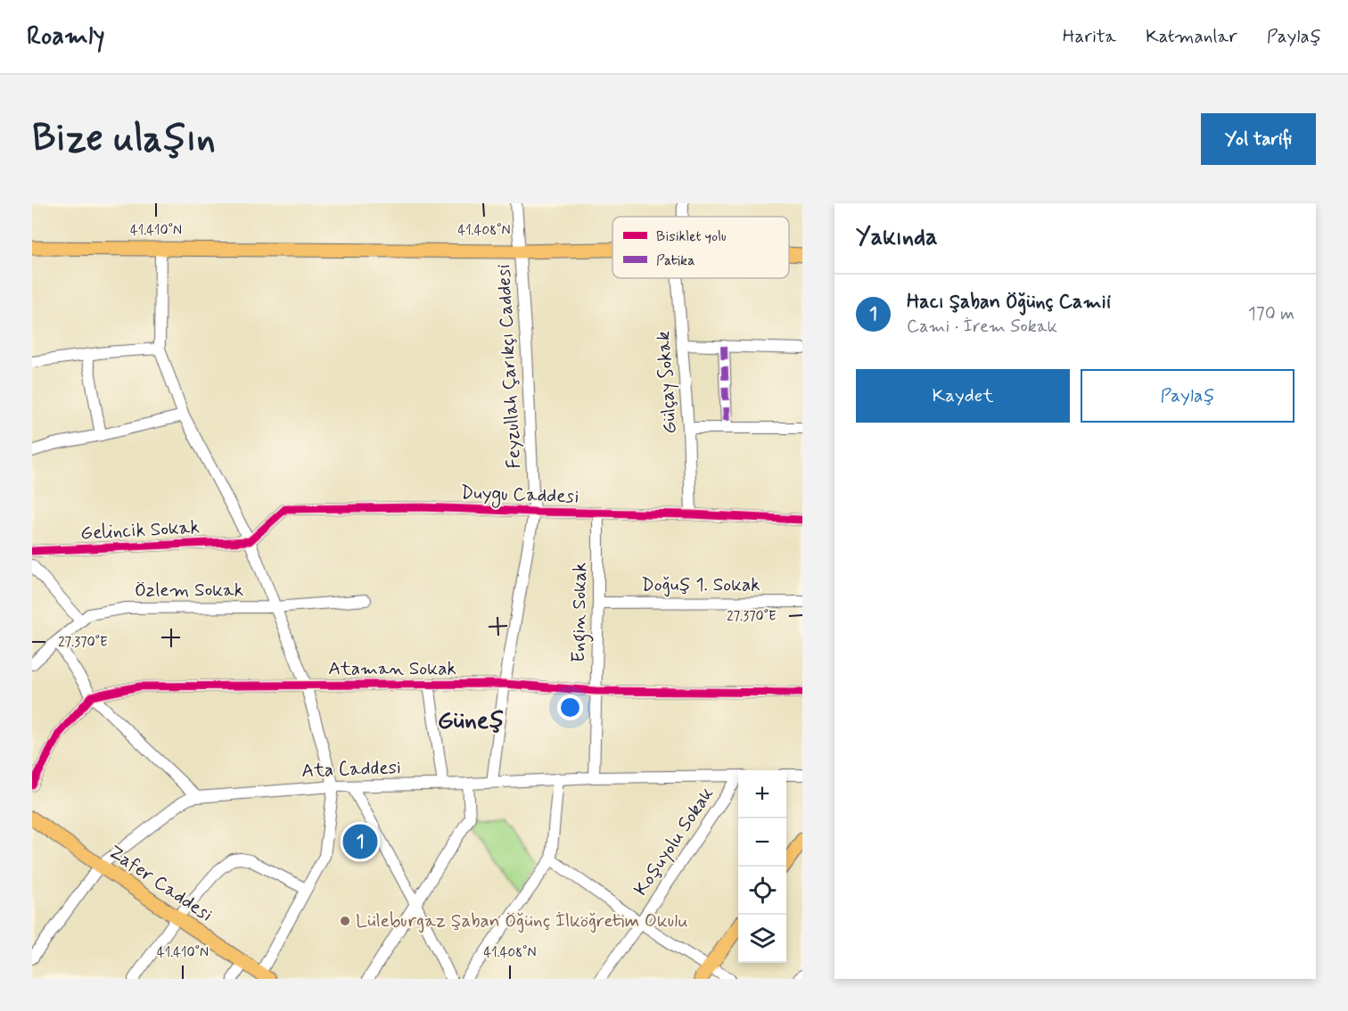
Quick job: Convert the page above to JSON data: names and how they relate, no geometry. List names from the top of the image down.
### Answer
{
  "streets": {
    "main road": ["Zafer Caddesi"],
    "street": [
      "Feyzullah Çarıkçı Caddesi",
      "Gülçay Sokak",
      "Duygu Caddesi",
      "Gelincik Sokak",
      "Doğuş 1. Sokak",
      "Özlem Sokak",
      "Engin Sokak",
      "Ataman Sokak",
      "Ata Caddesi",
      "Koşuyolu Sokak"
    ]
  },
  "crossings": [
    ["Feyzullah Çarıkçı Caddesi", "Duygu Caddesi"],
    ["Feyzullah Çarıkçı Caddesi", "Ataman Sokak"],
    ["Feyzullah Çarıkçı Caddesi", "Ata Caddesi"],
    ["Gülçay Sokak", "Duygu Caddesi"],
    ["Duygu Caddesi", "Gelincik Sokak"],
    ["Duygu Caddesi", "Engin Sokak"],
    ["Doğuş 1. Sokak", "Engin Sokak"],
    ["Engin Sokak", "Ataman Sokak"],
    ["Engin Sokak", "Ata Caddesi"],
    ["Ata Caddesi", "Zafer Caddesi"]
  ],
  "districts": ["Güneş"],
  "places": ["Lüleburgaz Şaban Öğünç İlköğretim Okulu"],
  "legend": ["Bisiklet yolu", "Patika"],
  "page": {
    "header": "Roamly",
    "nav": ["Harita", "Katmanlar", "Paylaş"],
    "buttons": [
      "Yol tarifi",
      ["Kaydet", "Paylaş"]
    ],
    "title": "Bize ulaşın",
    "heading": "Yakında",
    "list": [
      {
        "mark": "1",
        "name": "Hacı Şaban Öğünç Camii",
        "note": "Cami · İrem Sokak",
        "value": "170 m"
      }
    ],
    "map_buttons": ["+", "−"],
    "pins": "1"
  },
  "coordinates": ["41.410°N", "41.408°N", "27.370°E"]
}
